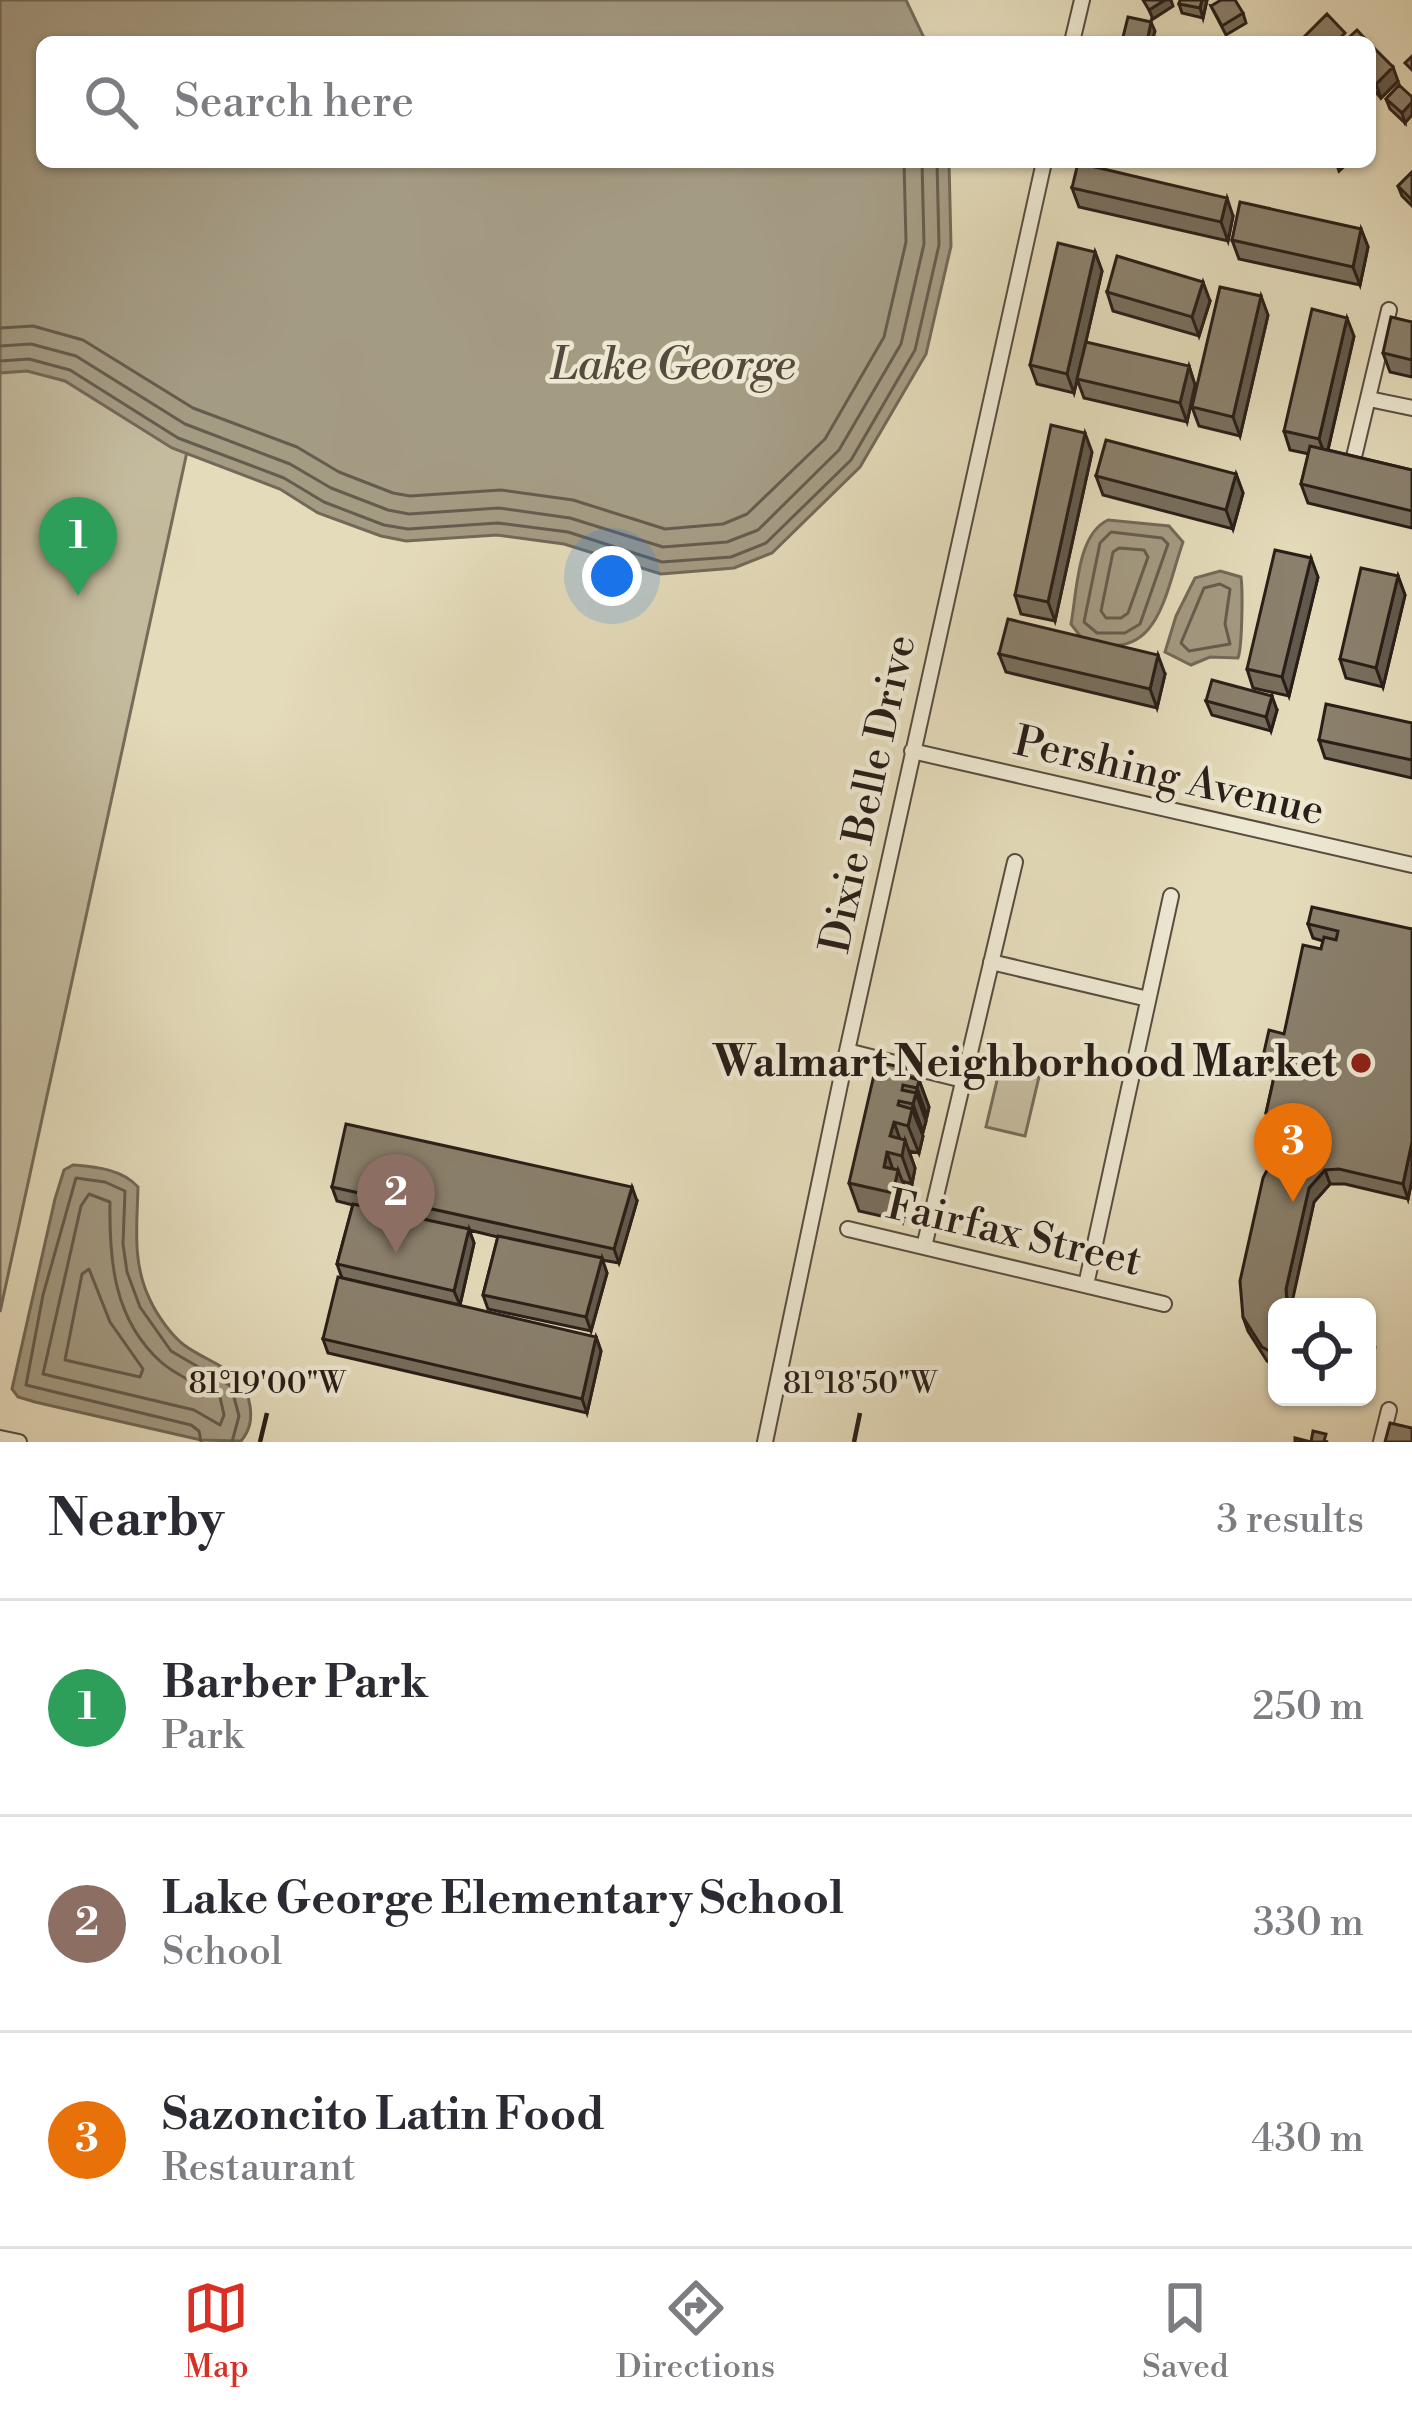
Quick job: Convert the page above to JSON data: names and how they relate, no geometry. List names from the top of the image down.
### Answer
{
  "streets": {
    "street": ["Pershing Avenue", "Dixie Belle Drive", "Fairfax Street"]
  },
  "crossings": [
    ["Pershing Avenue", "Dixie Belle Drive"]
  ],
  "water": ["Lake George"],
  "places": ["Walmart Neighborhood Market"],
  "page": {
    "search": "Search here",
    "pins": ["1", "3", "2"],
    "heading": ["Nearby", "3 results"],
    "list": [
      {
        "mark": "1",
        "name": "Barber Park",
        "note": "Park",
        "value": "250 m"
      },
      {
        "mark": "2",
        "name": "Lake George Elementary School",
        "note": "School",
        "value": "330 m"
      },
      {
        "mark": "3",
        "name": "Sazoncito Latin Food",
        "note": "Restaurant",
        "value": "430 m"
      }
    ],
    "nav": ["Map", "Directions", "Saved"]
  },
  "coordinates": ["81°19'00\"W", "81°18'50\"W"]
}
